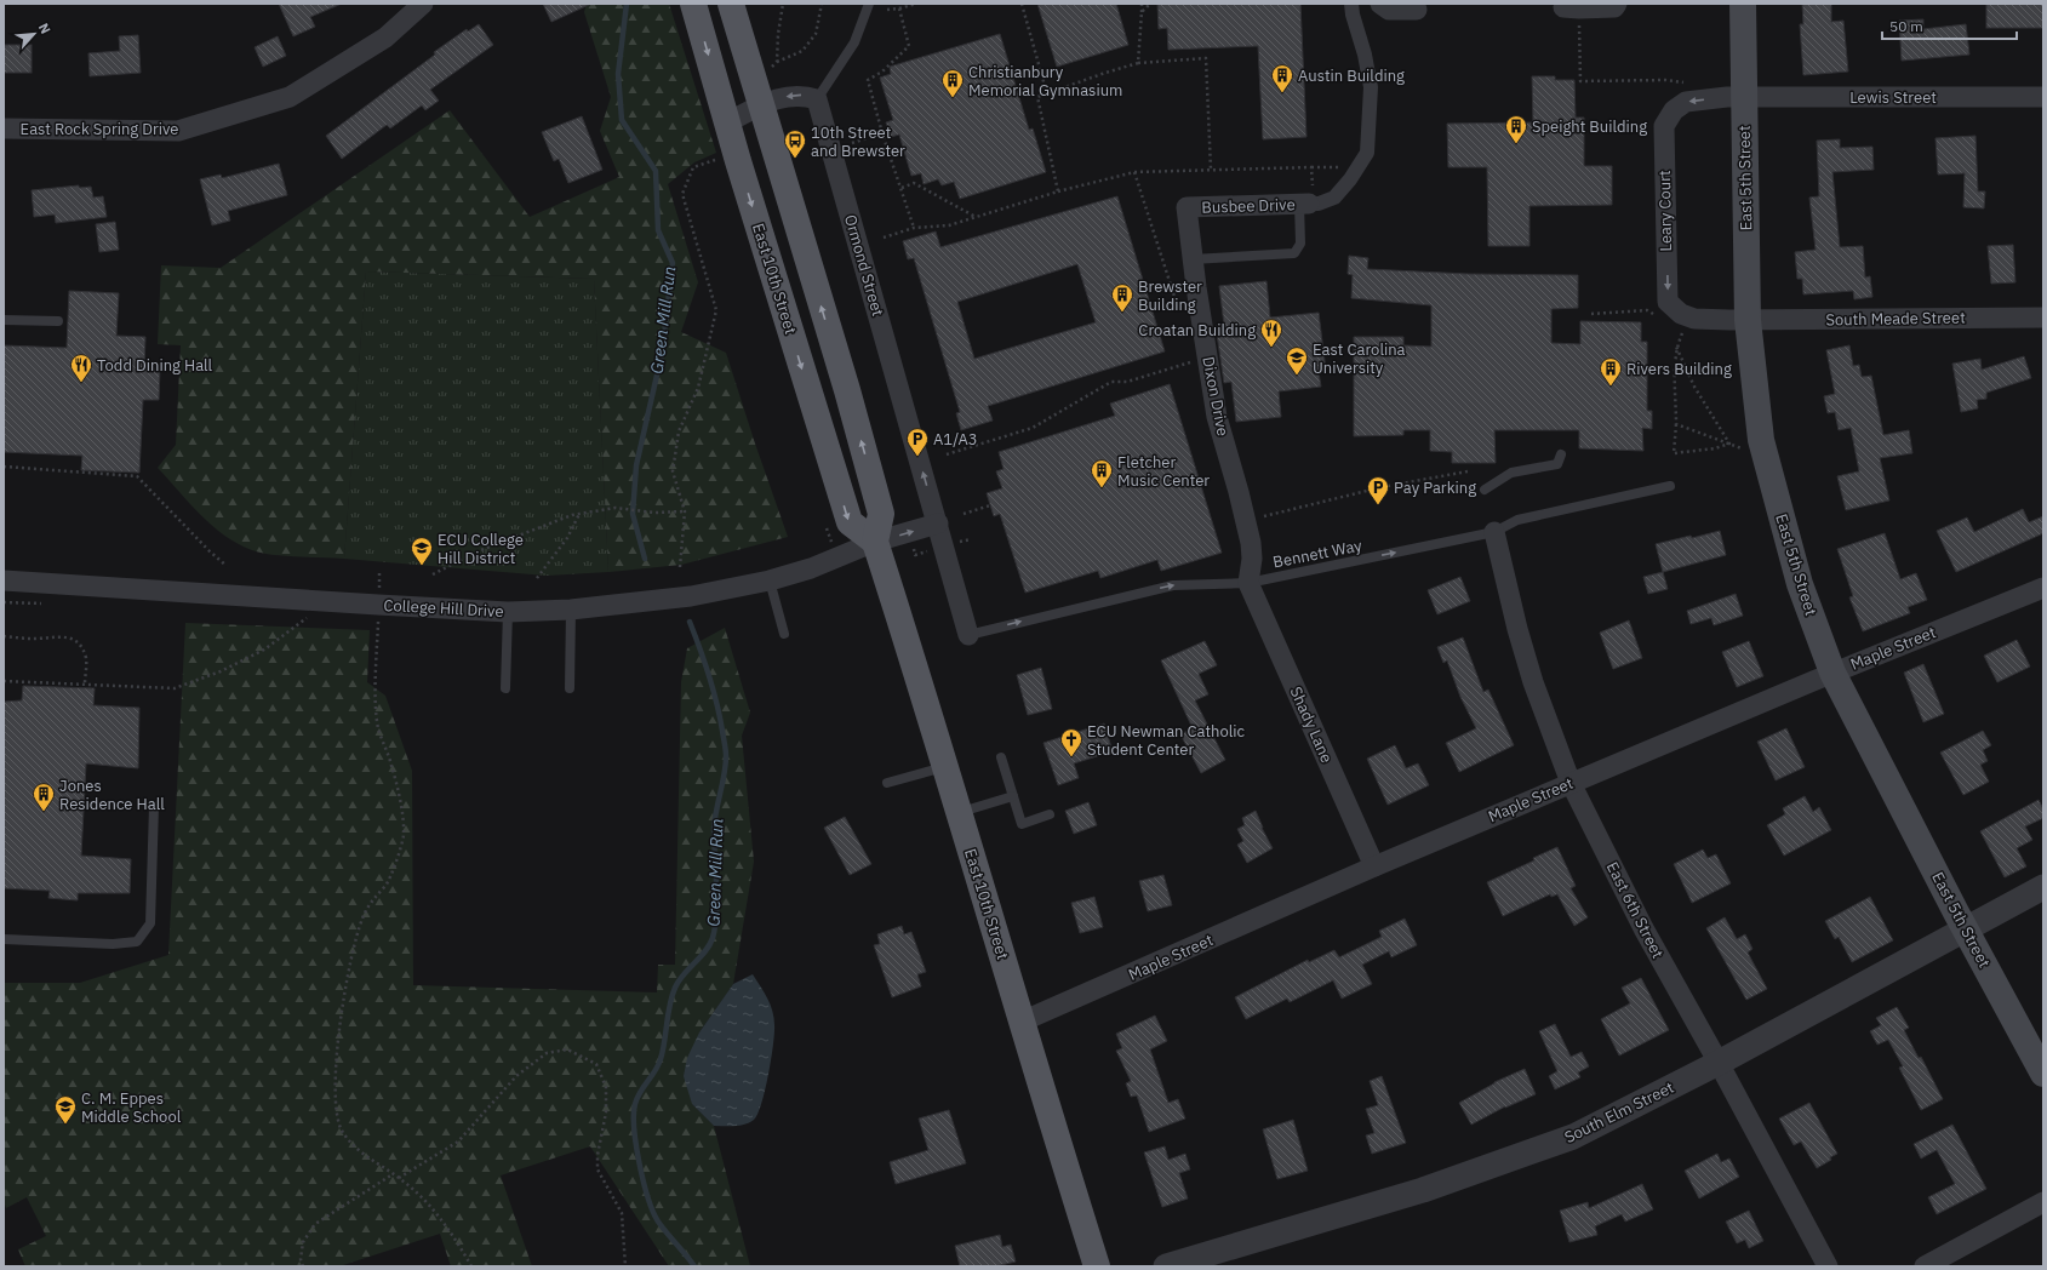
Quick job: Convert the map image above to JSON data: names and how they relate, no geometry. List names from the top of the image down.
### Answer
{
  "streets": {
    "main road": ["East 5th Street", "East 10th Street"],
    "street": [
      "Lewis Street",
      "East Rock Spring Drive",
      "Busbee Drive",
      "Leary Court",
      "Ormond Street",
      "South Meade Street",
      "Dixon Drive",
      "College Hill Drive",
      "Maple Street",
      "Shady Lane",
      "East 6th Street",
      "South Elm Street"
    ],
    "lane": ["Bennett Way"]
  },
  "crossings": [
    ["Lewis Street", "East 5th Street"],
    ["Lewis Street", "Leary Court"],
    ["East 5th Street", "Leary Court"],
    ["East 5th Street", "South Meade Street"],
    ["East 5th Street", "Maple Street"],
    ["East 5th Street", "South Elm Street"],
    ["Busbee Drive", "Dixon Drive"],
    ["Leary Court", "South Meade Street"],
    ["Ormond Street", "Bennett Way"],
    ["East 10th Street", "College Hill Drive"],
    ["East 10th Street", "Maple Street"],
    ["Dixon Drive", "Bennett Way"],
    ["Dixon Drive", "Shady Lane"],
    ["Bennett Way", "Shady Lane"],
    ["Bennett Way", "East 6th Street"],
    ["Maple Street", "Shady Lane"],
    ["Maple Street", "East 6th Street"],
    ["East 6th Street", "South Elm Street"]
  ],
  "one_way": ["Ormond Street", "Bennett Way"],
  "water": ["Green Mill Run"],
  "places": {
    "building": [
      "Austin Building",
      "Christianbury Memorial Gymnasium",
      "Speight Building",
      "Brewster Building",
      "Rivers Building",
      "Fletcher Music Center",
      "Jones Residence Hall"
    ],
    "bus stop": ["10th Street and Brewster"],
    "restaurant": ["Croatan Building", "Todd Dining Hall"],
    "school or university": ["East Carolina University", "ECU College Hill District", "C. M. Eppes Middle School"],
    "parking": ["A1/A3", "Pay Parking"],
    "church": ["ECU Newman Catholic Student Center"]
  },
  "scale_bar": "50 m",
  "north": "top right"
}
